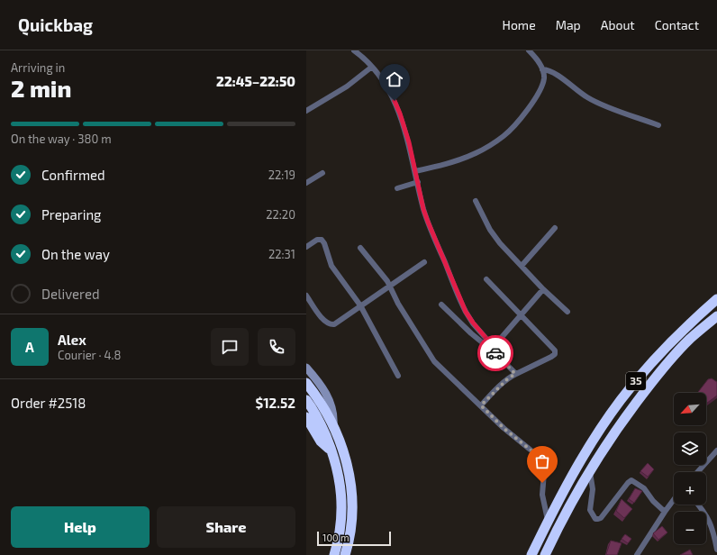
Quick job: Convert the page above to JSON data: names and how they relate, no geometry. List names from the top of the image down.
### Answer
{
  "streets": {
    "highway": ["35"]
  },
  "scale_bar": "100 m",
  "north": "bottom left",
  "page": {
    "header": "Quickbag",
    "nav": [
      "Home",
      "Map",
      "About",
      "Contact"
    ],
    "heading": ["2 min", "Arriving in", "22:45–22:50"],
    "panel": [
      "Alex",
      "Courier · 4.8",
      "Order #2518",
      "$12.52"
    ],
    "bar": "On the way · 380 m",
    "list": [
      ["Confirmed", "22:19"],
      ["Preparing", "22:20"],
      ["On the way", "22:31"],
      "Delivered"
    ],
    "round": "A",
    "map_buttons": ["+", "−"],
    "buttons": ["Help", "Share"],
    "scale": "100 m"
  }
}
